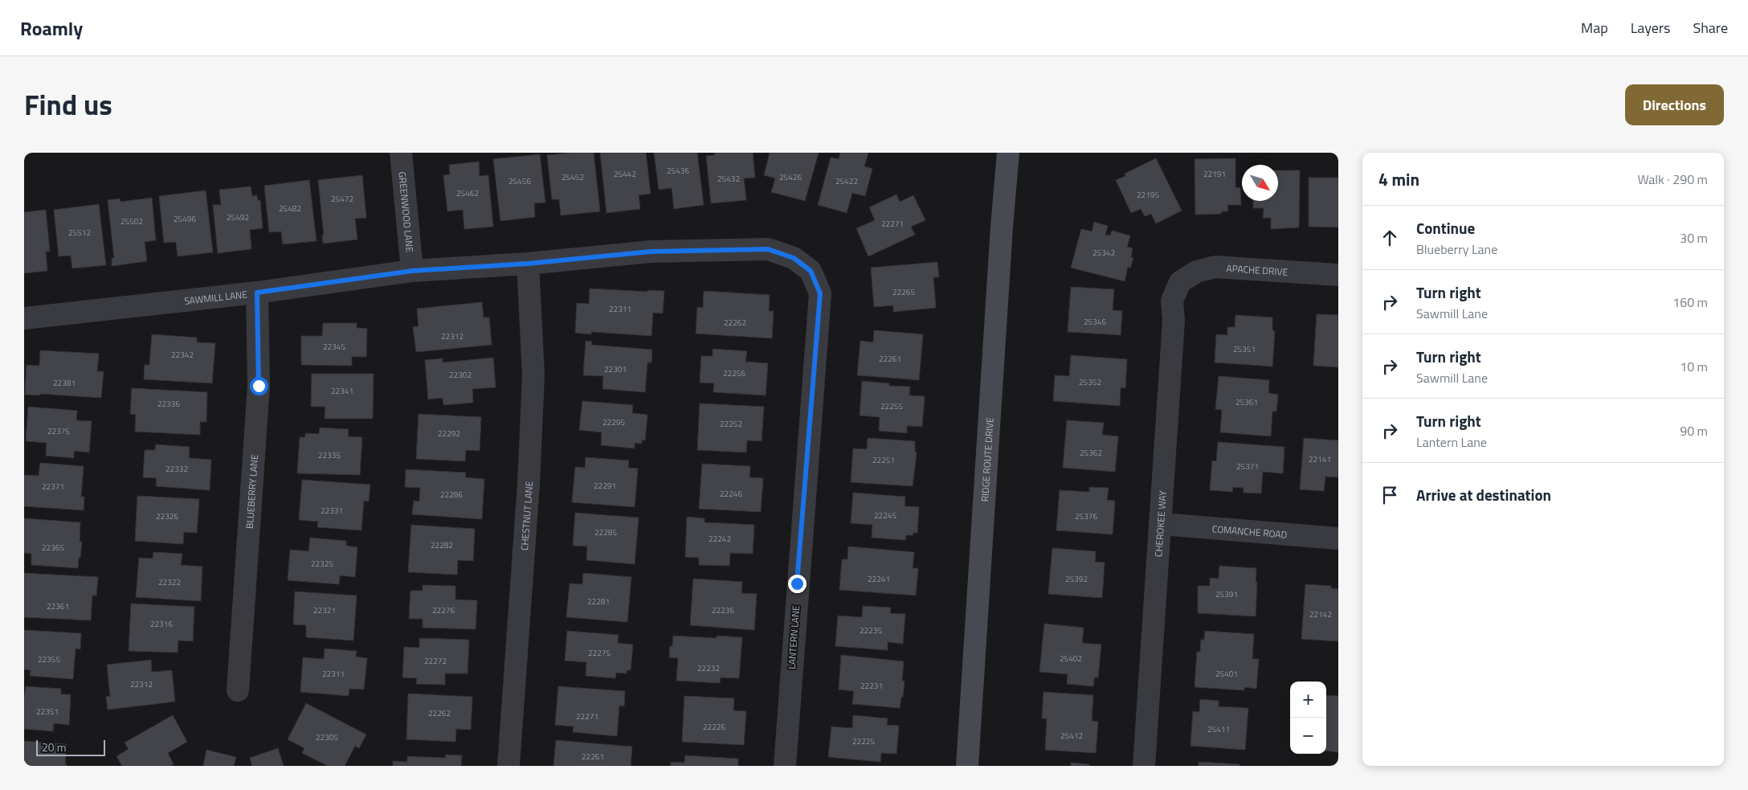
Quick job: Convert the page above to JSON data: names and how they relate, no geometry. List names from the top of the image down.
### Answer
{
  "streets": {
    "main road": ["RIDGE ROUTE DRIVE"],
    "street": [
      "GREENWOOD LANE",
      "APACHE DRIVE",
      "SAWMILL LANE",
      "BLUEBERRY LANE",
      "CHESTNUT LANE",
      "CHEROKEE WAY",
      "COMANCHE ROAD",
      "LANTERN LANE"
    ]
  },
  "crossings": [
    ["GREENWOOD LANE", "SAWMILL LANE"],
    ["APACHE DRIVE", "CHEROKEE WAY"],
    ["SAWMILL LANE", "BLUEBERRY LANE"],
    ["SAWMILL LANE", "CHESTNUT LANE"],
    ["SAWMILL LANE", "LANTERN LANE"],
    ["CHEROKEE WAY", "COMANCHE ROAD"]
  ],
  "house_numbers": [
    "25436",
    "25442",
    "22191",
    "25452",
    "25426",
    "25432",
    "25456",
    "25422",
    "25462",
    "22195",
    "25472",
    "25482",
    "25492",
    "25496",
    "25502",
    "22271",
    "25512",
    "25342",
    "22265",
    "22311",
    "25346",
    "22262",
    "22312",
    "22345",
    "25351",
    "22342",
    "22261",
    "22301",
    "22256",
    "22302",
    "25352",
    "22381",
    "22341",
    "25361",
    "22336",
    "22255",
    "22295",
    "22252",
    "22375",
    "22292",
    "25362",
    "22335",
    "22141",
    "22251",
    "25371",
    "22332",
    "22291",
    "22371",
    "22246",
    "22286",
    "22331",
    "22245",
    "22326",
    "25376",
    "22285",
    "22242",
    "22282",
    "22365",
    "22325",
    "22241",
    "25392",
    "22322",
    "25391",
    "22281",
    "22361",
    "22321",
    "22276",
    "22236",
    "22142",
    "22316",
    "22235",
    "22275",
    "25402",
    "22355",
    "22272",
    "22232",
    "22311",
    "25401",
    "22312",
    "22231",
    "22351",
    "22262",
    "22271",
    "22226",
    "25411",
    "25412",
    "22305",
    "22225",
    "22261"
  ],
  "scale_bar": "20 m",
  "north": "bottom right",
  "page": {
    "header": "Roamly",
    "nav": ["Map", "Layers", "Share"],
    "title": "Find us",
    "buttons": "Directions",
    "heading": ["4 min", "Walk · 290 m"],
    "list": [
      ["Continue", "Blueberry Lane", "30 m"],
      ["Turn right", "Sawmill Lane", "160 m"],
      ["Turn right", "Sawmill Lane", "10 m"],
      ["Turn right", "Lantern Lane", "90 m"],
      "Arrive at destination"
    ],
    "map_buttons": ["+", "−"],
    "scale": "20 m"
  }
}
